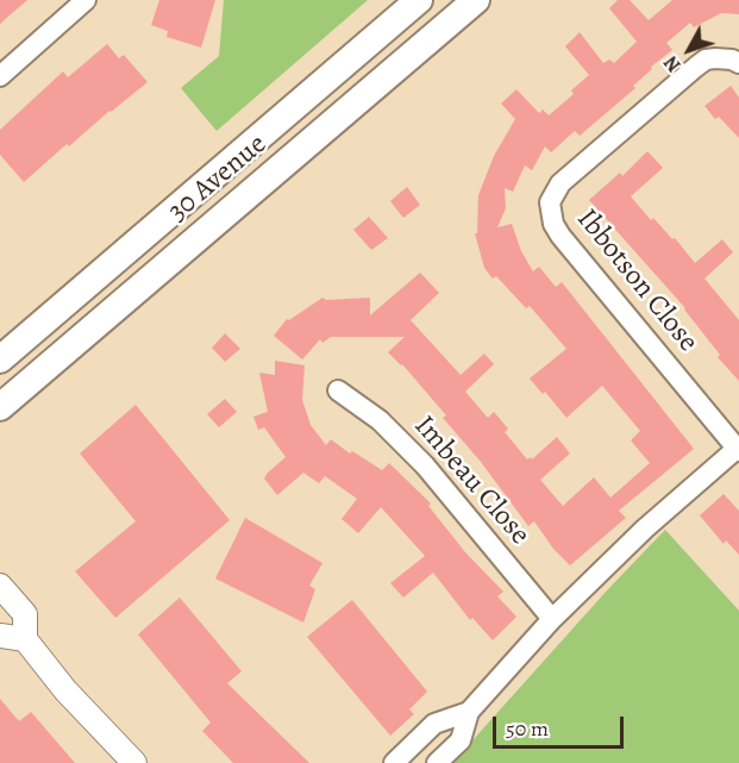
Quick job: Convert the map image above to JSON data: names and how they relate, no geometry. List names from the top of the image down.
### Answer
{
  "streets": {
    "main road": ["30 Avenue"],
    "street": ["Ibbotson Close", "Imbeau Close"]
  },
  "crossings": [
    ["Ibbotson Close", "Imbeau Close"]
  ],
  "scale_bar": "50 m",
  "north": "bottom left"
}
